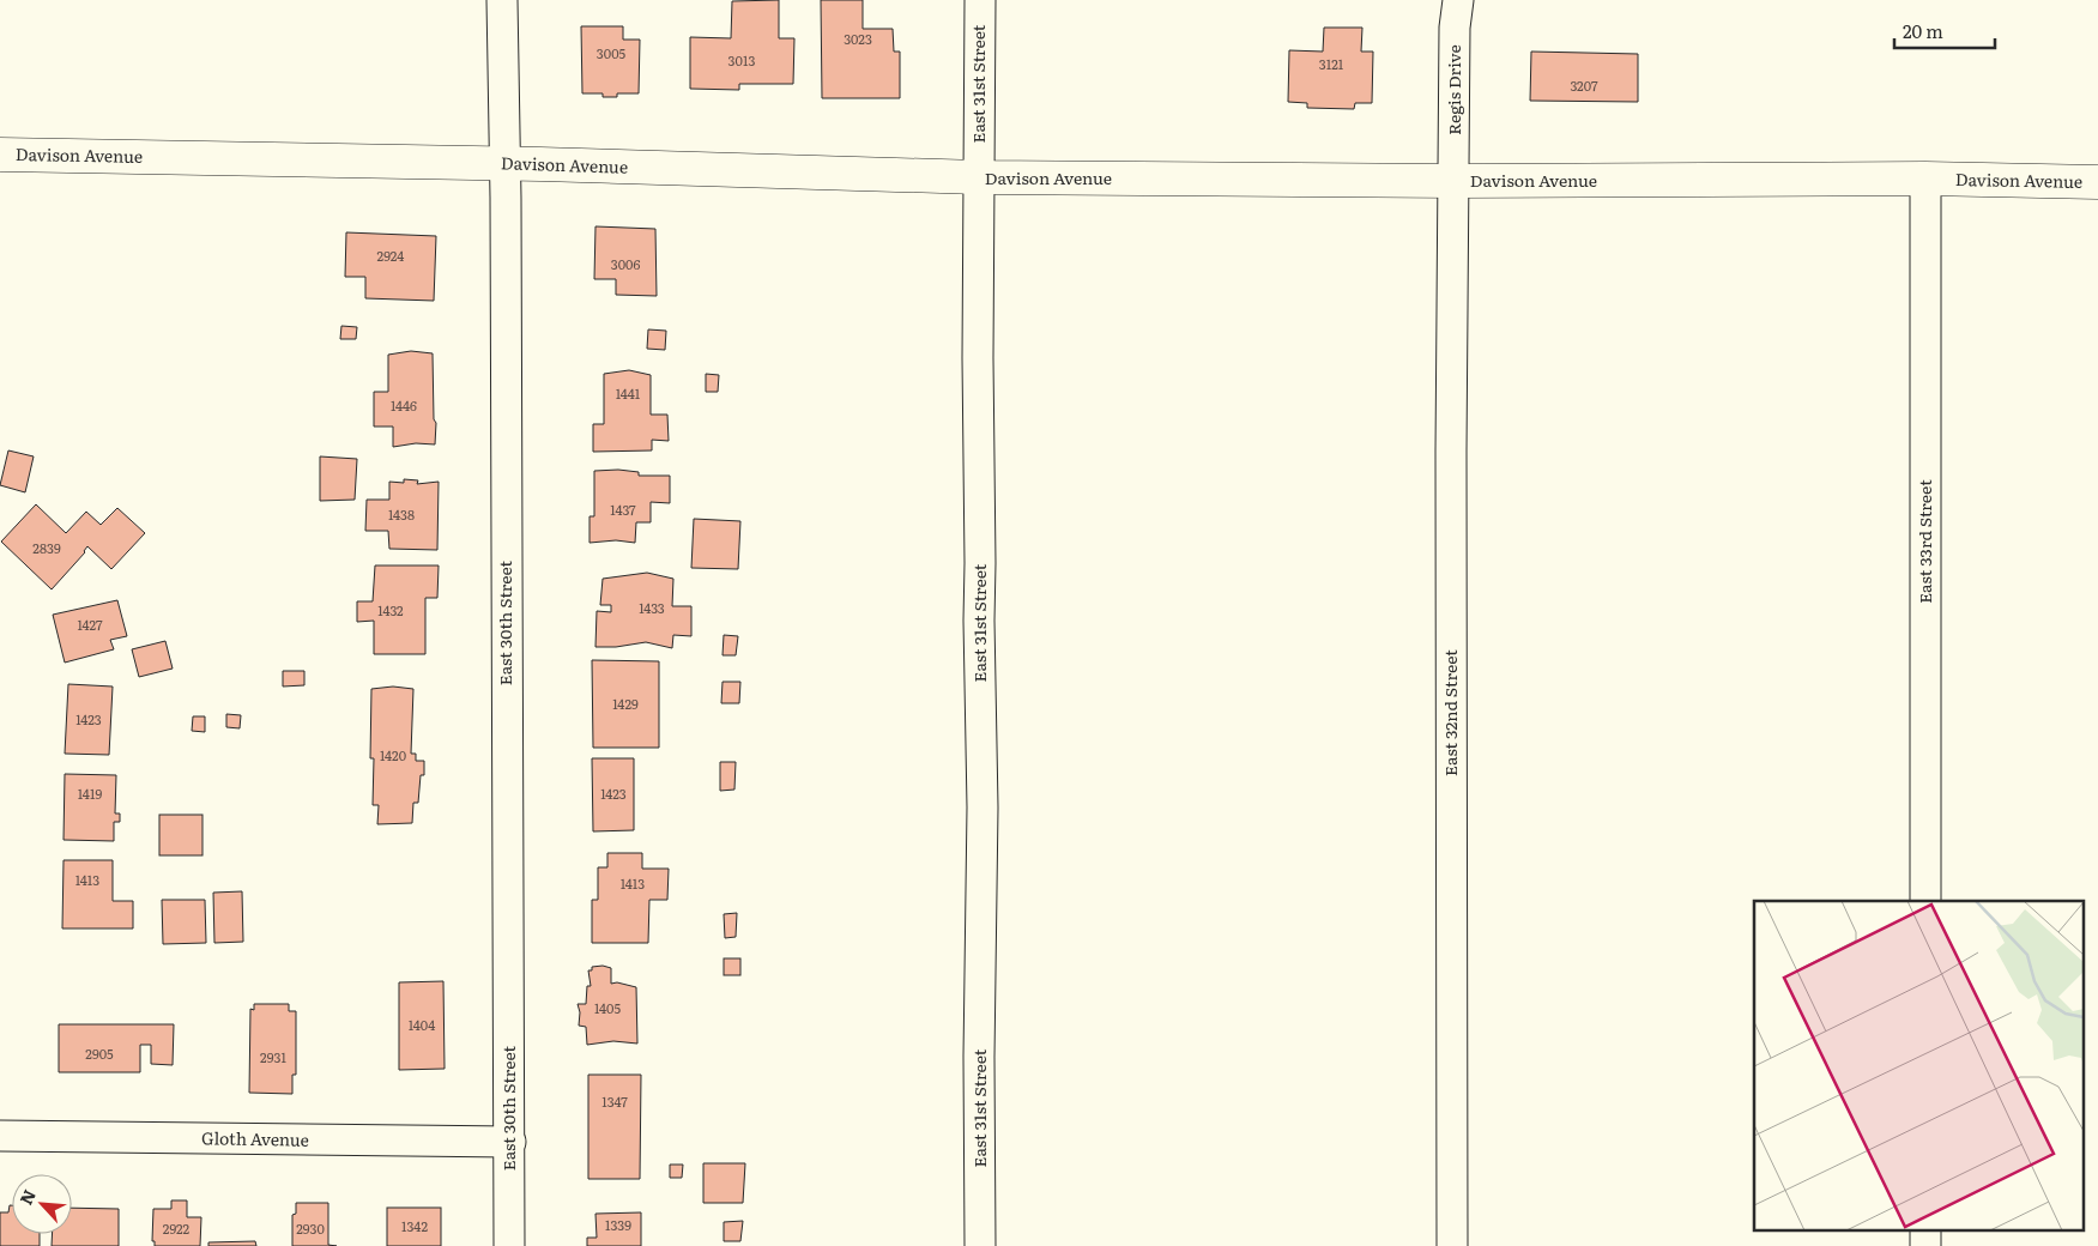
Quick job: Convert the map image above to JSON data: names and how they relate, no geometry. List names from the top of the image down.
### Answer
{
  "streets": {
    "street": [
      "East 31st Street",
      "Regis Drive",
      "Davison Avenue",
      "East 33rd Street",
      "East 30th Street",
      "East 32nd Street",
      "Gloth Avenue"
    ]
  },
  "crossings": [
    ["East 31st Street", "Davison Avenue"],
    ["Regis Drive", "Davison Avenue"],
    ["Regis Drive", "East 32nd Street"],
    ["Davison Avenue", "East 33rd Street"],
    ["Davison Avenue", "East 30th Street"],
    ["Davison Avenue", "East 32nd Street"],
    ["East 30th Street", "Gloth Avenue"]
  ],
  "house_numbers": [
    "3023",
    "3005",
    "3013",
    "3121",
    "3207",
    "2924",
    "3006",
    "1441",
    "1446",
    "1437",
    "1438",
    "2839",
    "1433",
    "1432",
    "1427",
    "1429",
    "1423",
    "1420",
    "1419",
    "1423",
    "1413",
    "1413",
    "1405",
    "1404",
    "2905",
    "2931",
    "1347",
    "1339",
    "1342",
    "2922",
    "2930"
  ],
  "scale_bar": "20 m",
  "north": "top left"
}
